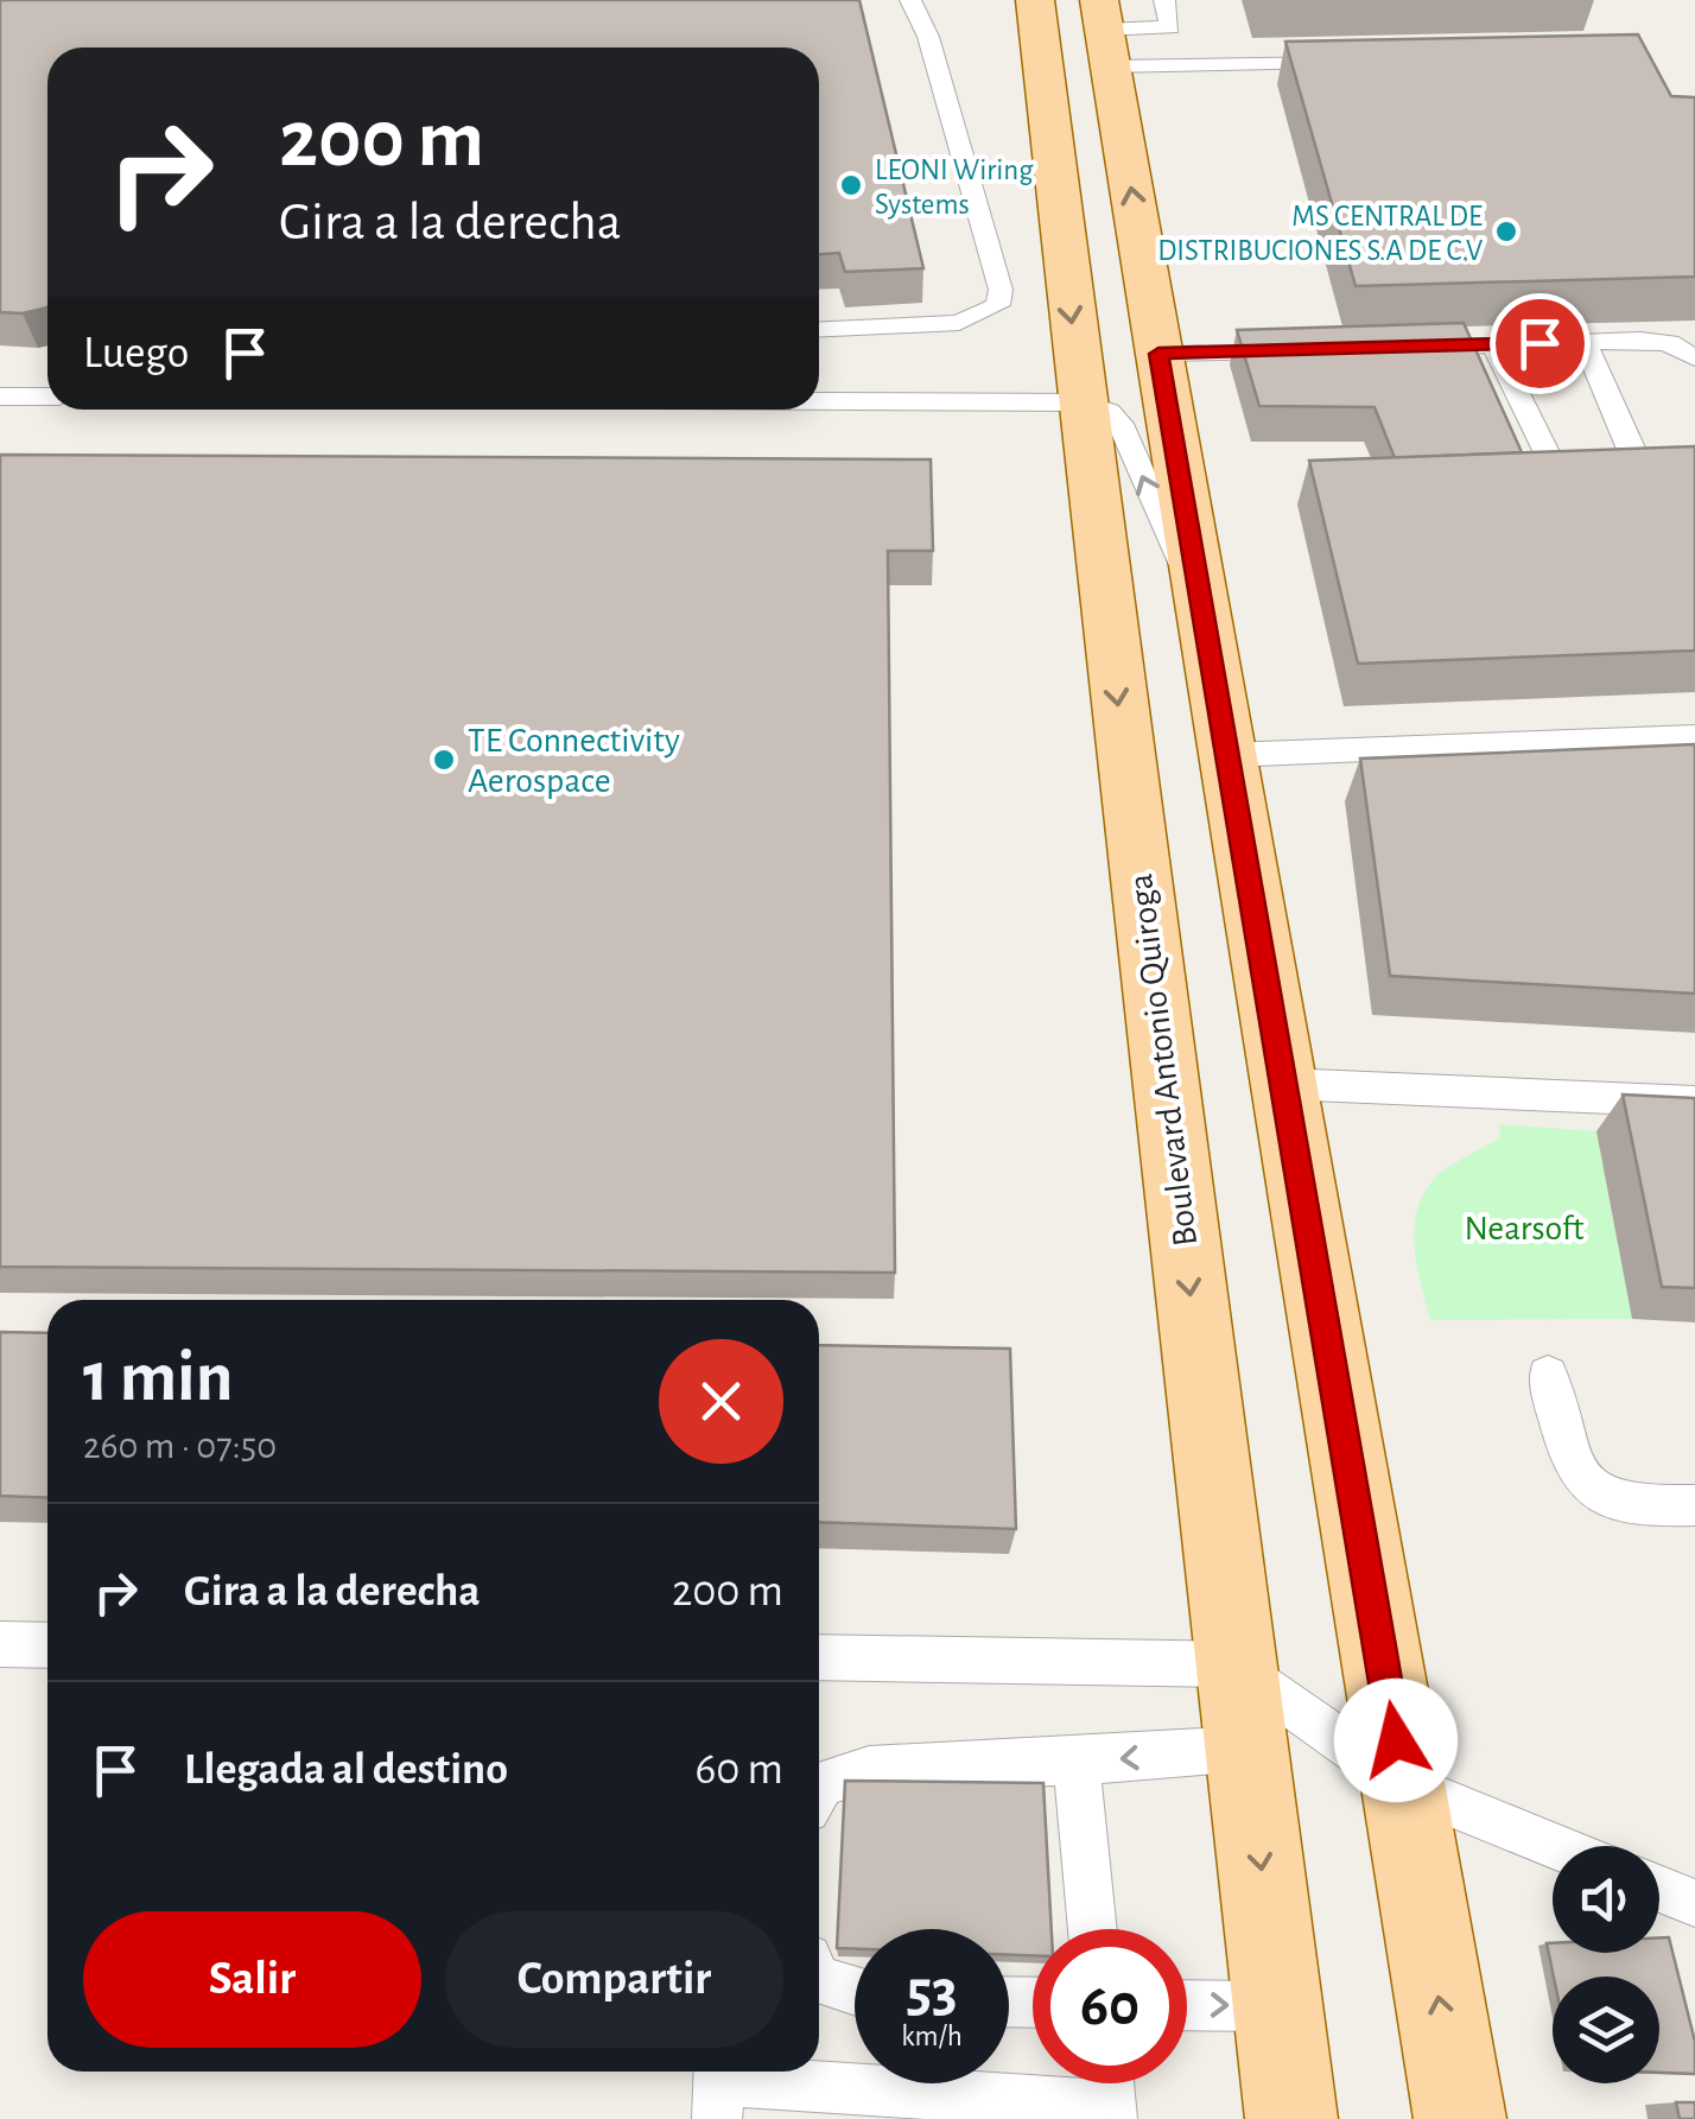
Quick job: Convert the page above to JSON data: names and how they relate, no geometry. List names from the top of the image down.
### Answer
{
  "streets": {
    "main road": ["Boulevard Antonio Quiroga"]
  },
  "parks": ["Nearsoft"],
  "places": ["LEONI Wiring Systems", "MS CENTRAL DE DISTRIBUCIONES S.A DE C.V", "TE Connectivity Aerospace"],
  "page": {
    "turn": ["200 m", "Gira a la derecha"],
    "then": "Luego",
    "heading": ["1 min", "260 m · 07:50"],
    "list": [
      {
        "name": "Gira a la derecha",
        "value": "200 m"
      },
      {
        "name": "Llegada al destino",
        "value": "60 m"
      }
    ],
    "buttons": ["Salir", "Compartir"],
    "speed": "53 km/h",
    "limit": "60"
  }
}
